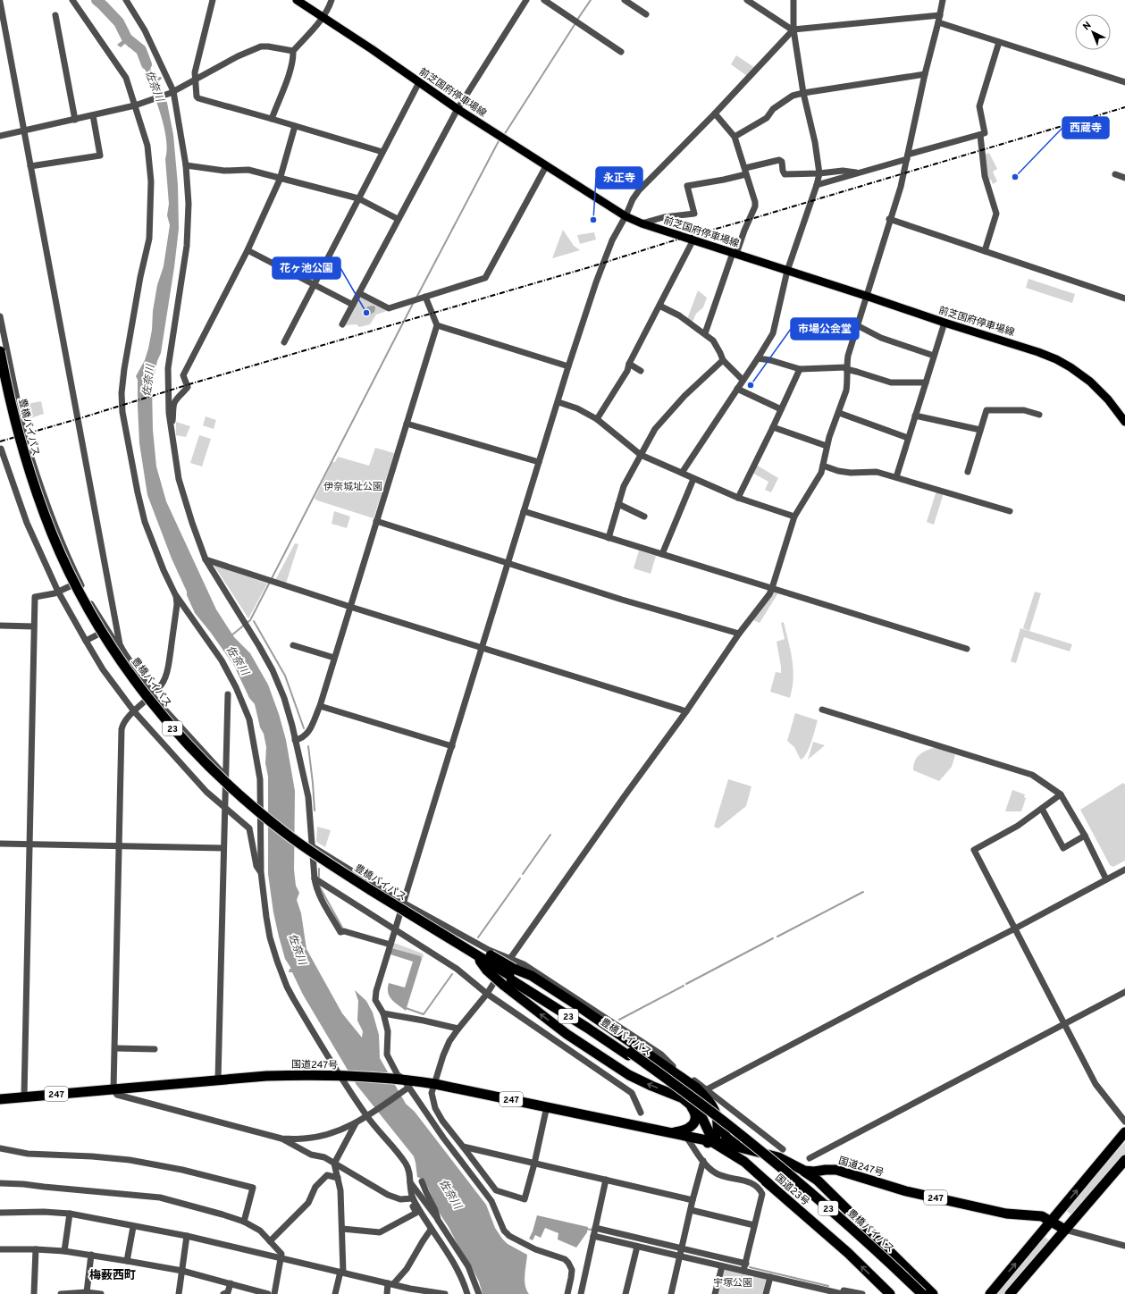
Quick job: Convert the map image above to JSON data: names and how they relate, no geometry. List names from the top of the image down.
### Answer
{
  "streets": {
    "highway": [
      "豊橋バイパス",
      "23",
      "国道247号",
      "247",
      "国道23号"
    ],
    "main road": ["前芝国府停車場線"]
  },
  "crossings": [
    ["23", "国道247号"],
    ["国道247号", "国道23号"]
  ],
  "districts": ["梅薮西町"],
  "water": ["佐奈川"],
  "parks": ["伊奈城址公園", "宇塚公園"],
  "places": [
    "西蔵寺",
    "永正寺",
    "花ヶ池公園",
    "市場公会堂"
  ],
  "north": "top left"
}
